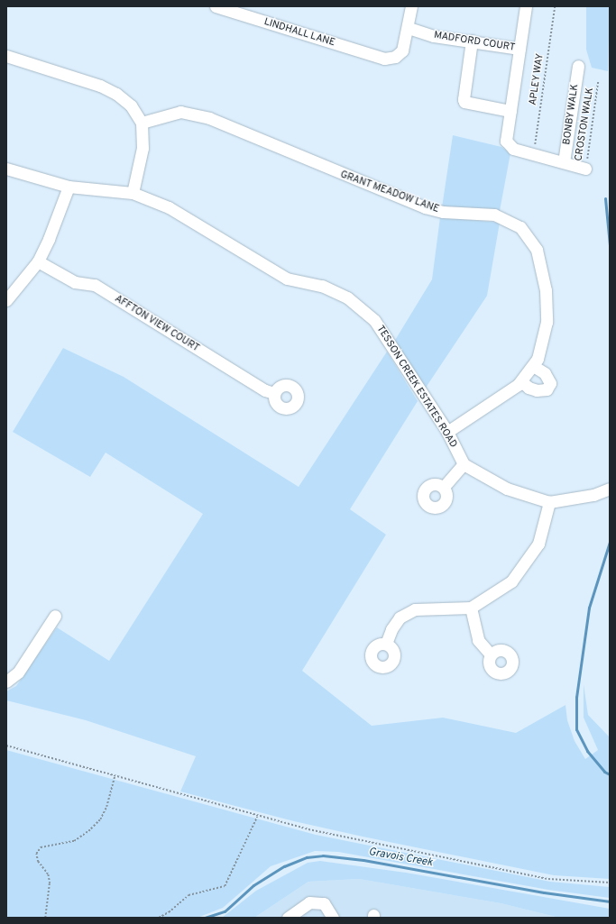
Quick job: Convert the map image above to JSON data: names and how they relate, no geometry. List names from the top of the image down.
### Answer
{
  "streets": {
    "street": [
      "LINDHALL LANE",
      "MADFORD COURT",
      "BONBY WALK",
      "GRANT MEADOW LANE",
      "AFFTON VIEW COURT",
      "TESSON CREEK ESTATES ROAD"
    ],
    "path": ["APLEY WAY", "CROSTON WALK"]
  },
  "crossings": [
    ["LINDHALL LANE", "MADFORD COURT"],
    ["MADFORD COURT", "APLEY WAY"],
    ["MADFORD COURT", "BONBY WALK"],
    ["MADFORD COURT", "CROSTON WALK"],
    ["GRANT MEADOW LANE", "TESSON CREEK ESTATES ROAD"]
  ],
  "water": ["Gravois Creek"]
}
